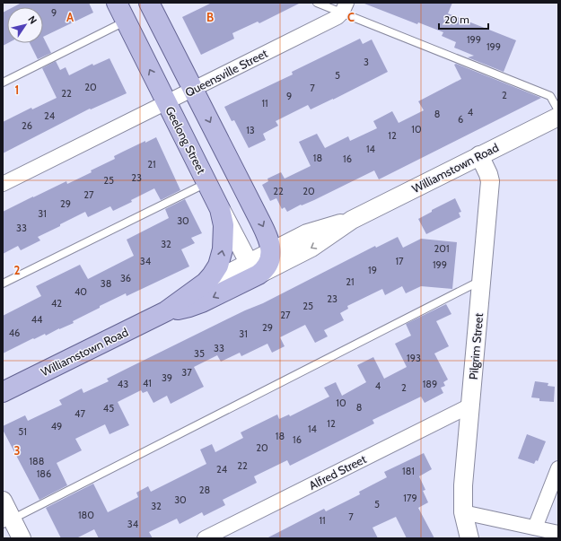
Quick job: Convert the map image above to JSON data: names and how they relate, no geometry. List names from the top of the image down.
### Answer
{
  "streets": {
    "main road": ["Geelong Street", "Williamstown Road"],
    "street": ["Queensville Street", "Pilgrim Street", "Alfred Street"]
  },
  "crossings": [
    ["Queensville Street", "Geelong Street"],
    ["Geelong Street", "Williamstown Road"],
    ["Williamstown Road", "Pilgrim Street"],
    ["Pilgrim Street", "Alfred Street"]
  ],
  "house_numbers": [
    "9",
    "199",
    "199",
    "3",
    "5",
    "20",
    "7",
    "22",
    "2",
    "9",
    "11",
    "4",
    "8",
    "24",
    "6",
    "26",
    "10",
    "13",
    "12",
    "14",
    "18",
    "16",
    "21",
    "23",
    "25",
    "22",
    "20",
    "27",
    "29",
    "31",
    "30",
    "33",
    "32",
    "201",
    "34",
    "17",
    "199",
    "19",
    "36",
    "21",
    "38",
    "40",
    "23",
    "42",
    "25",
    "27",
    "44",
    "29",
    "46",
    "31",
    "33",
    "35",
    "193",
    "37",
    "39",
    "41",
    "43",
    "189",
    "4",
    "2",
    "10",
    "8",
    "45",
    "47",
    "12",
    "49",
    "14",
    "51",
    "18",
    "16",
    "20",
    "188",
    "22",
    "24",
    "181",
    "186",
    "28",
    "179",
    "30",
    "5",
    "32",
    "180",
    "7",
    "11",
    "34"
  ],
  "scale_bar": "20 m",
  "north": "top right",
  "grid": {
    "columns": ["A", "B", "C"],
    "rows": ["1", "2", "3"]
  }
}
